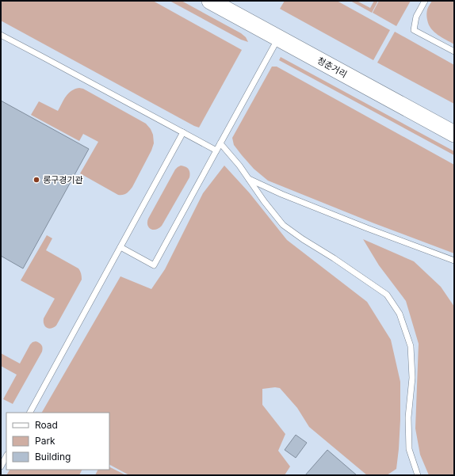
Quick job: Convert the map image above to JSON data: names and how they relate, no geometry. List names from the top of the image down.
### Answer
{
  "streets": {
    "main road": ["청춘거리"]
  },
  "places": ["롱구경기관"],
  "legend": ["Road", "Park", "Building"]
}
